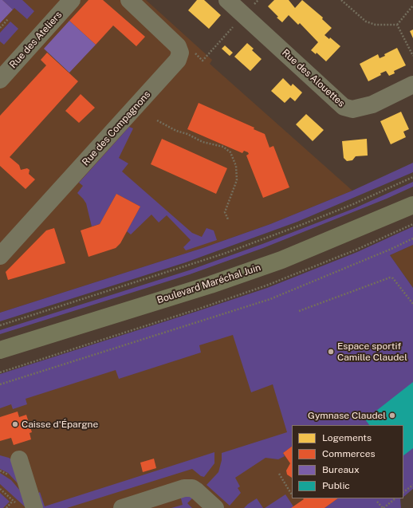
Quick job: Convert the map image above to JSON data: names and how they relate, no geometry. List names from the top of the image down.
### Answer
{
  "streets": {
    "main road": ["Boulevard Maréchal Juin"],
    "street": ["Rue des Ateliers", "Rue des Alouettes", "Rue des Compagnons"]
  },
  "places": ["Espace sportif Camille Claudel", "Gymnase Claudel", "Caisse d'Épargne"],
  "legend": [
    "Logements",
    "Commerces",
    "Bureaux",
    "Public"
  ]
}
